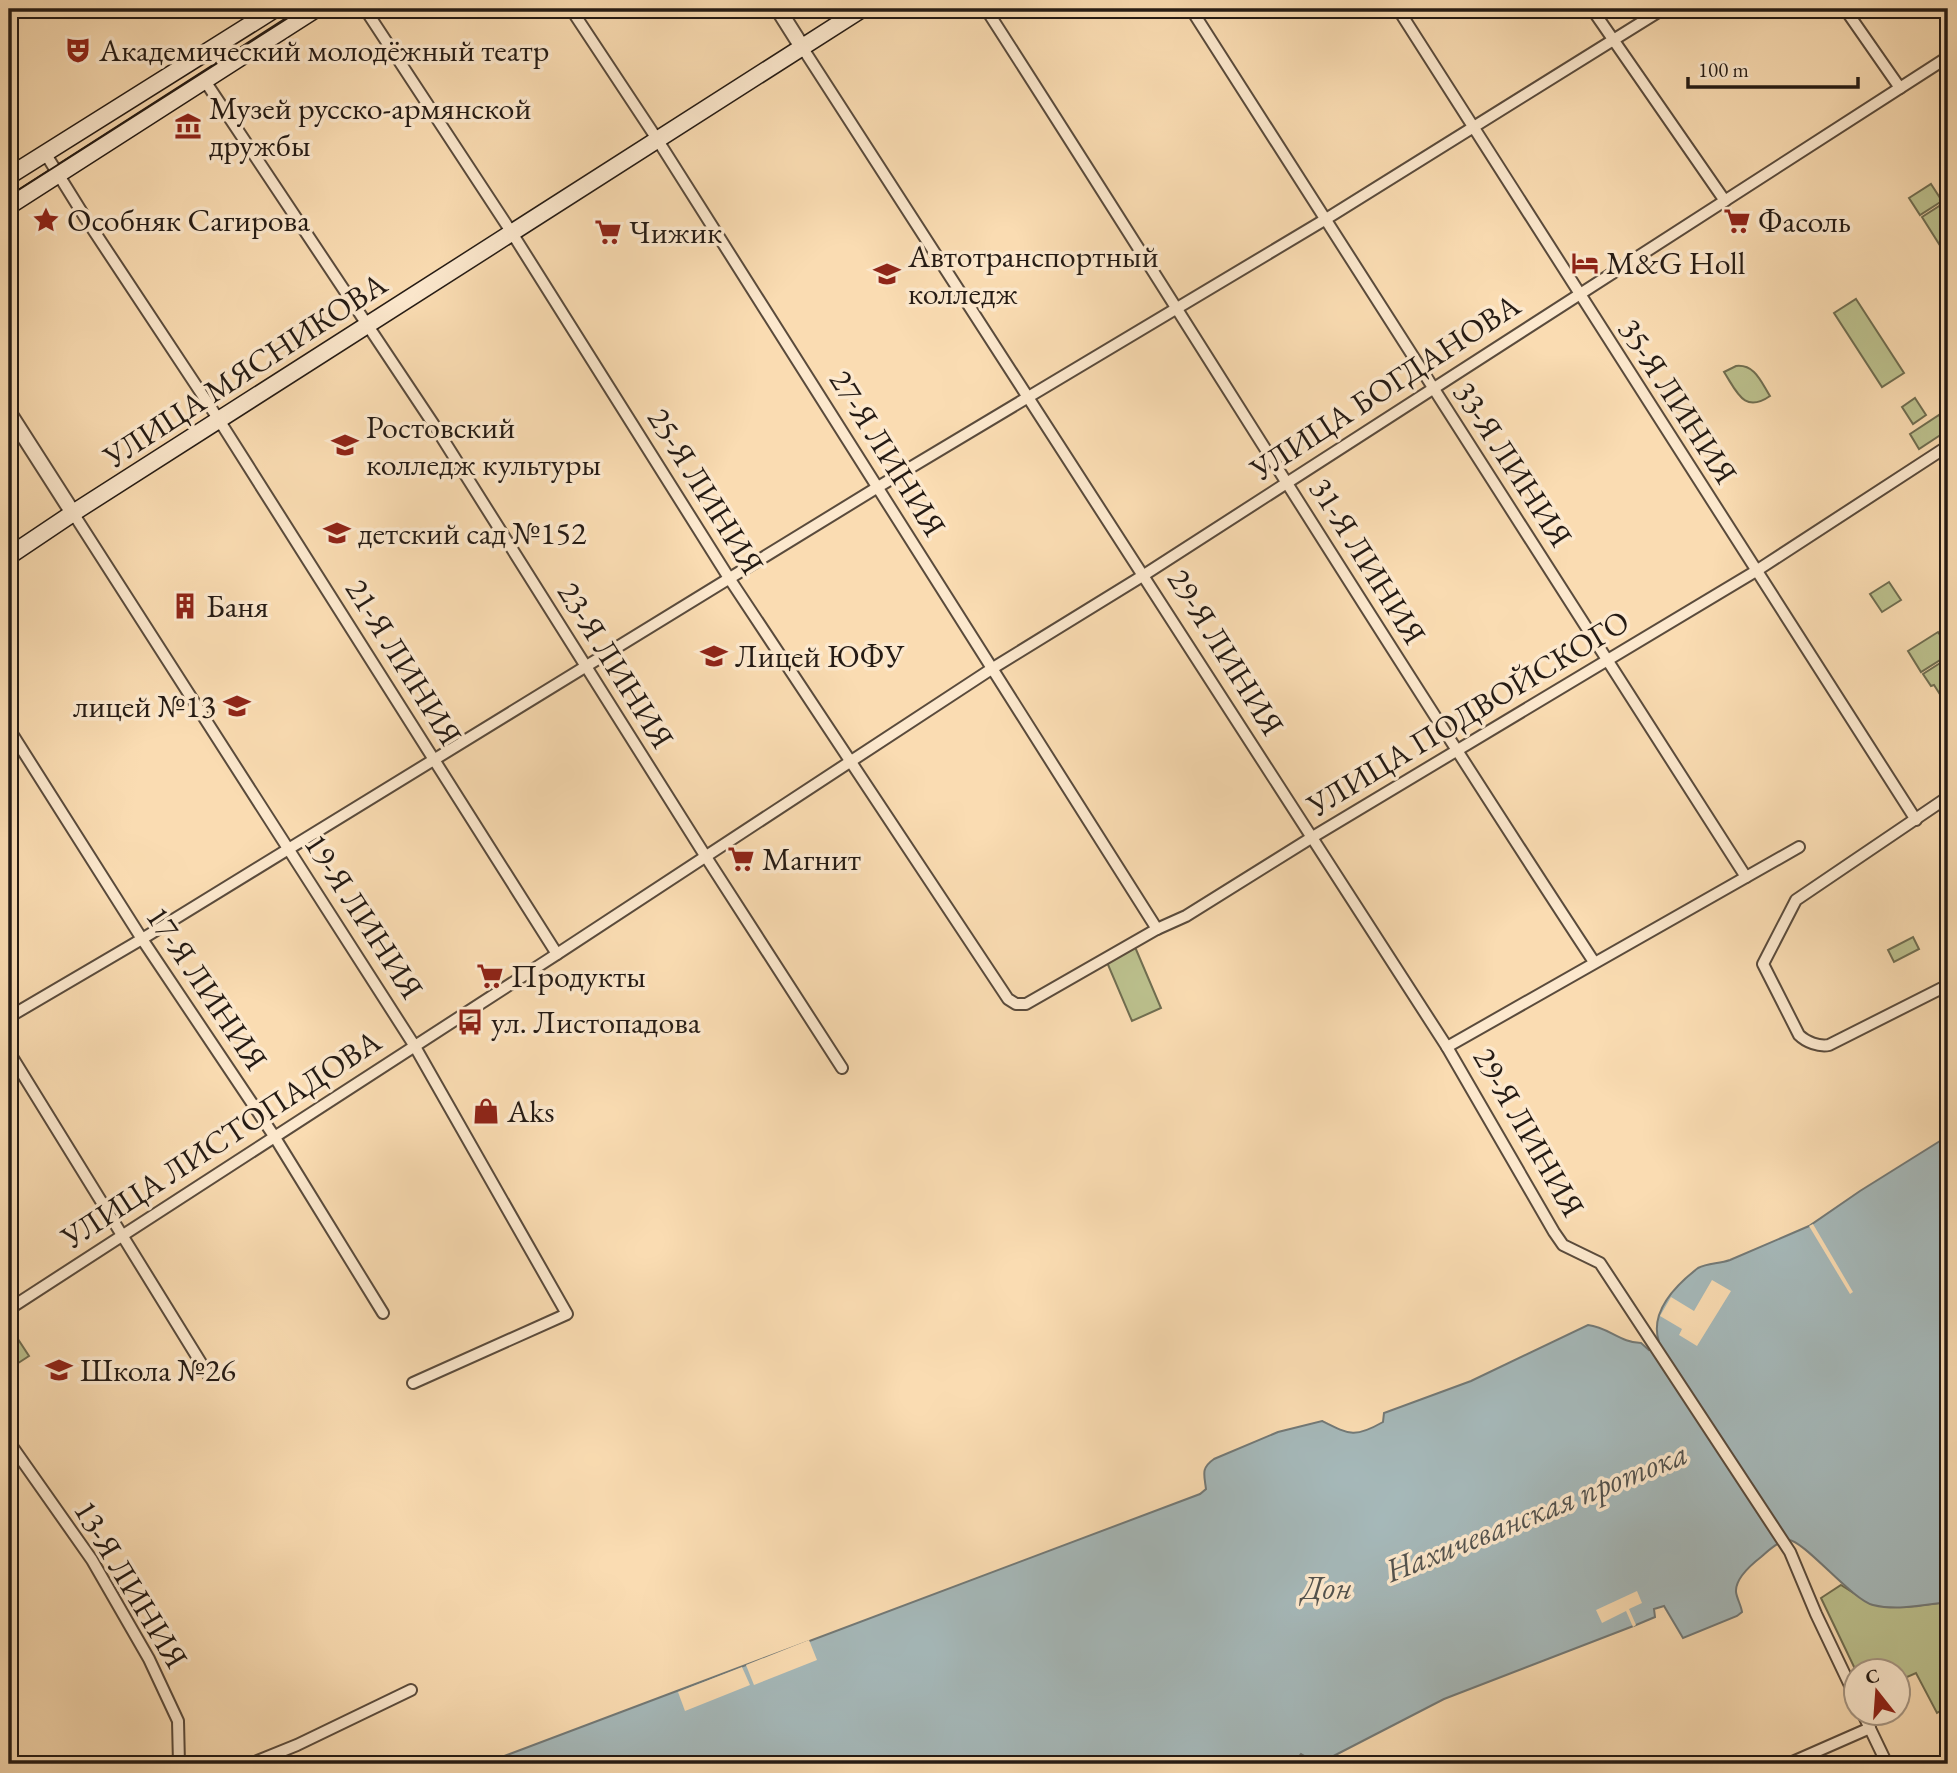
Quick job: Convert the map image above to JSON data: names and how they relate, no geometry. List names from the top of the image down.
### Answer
{
  "streets": {
    "main road": ["УЛИЦА МЯСНИКОВА"],
    "street": [
      "УЛИЦА БОГДАНОВА",
      "35-Я ЛИНИЯ",
      "27-Я ЛИНИЯ",
      "33-Я ЛИНИЯ",
      "25-Я ЛИНИЯ",
      "31-Я ЛИНИЯ",
      "29-Я ЛИНИЯ",
      "21-Я ЛИНИЯ",
      "23-Я ЛИНИЯ",
      "УЛИЦА ПОДВОЙСКОГО",
      "19-Я ЛИНИЯ",
      "17-Я ЛИНИЯ",
      "УЛИЦА ЛИСТОПАДОВА",
      "13-Я ЛИНИЯ"
    ]
  },
  "crossings": [
    ["УЛИЦА МЯСНИКОВА", "27-Я ЛИНИЯ"],
    ["УЛИЦА МЯСНИКОВА", "25-Я ЛИНИЯ"],
    ["УЛИЦА МЯСНИКОВА", "29-Я ЛИНИЯ"],
    ["УЛИЦА МЯСНИКОВА", "21-Я ЛИНИЯ"],
    ["УЛИЦА МЯСНИКОВА", "23-Я ЛИНИЯ"],
    ["УЛИЦА МЯСНИКОВА", "19-Я ЛИНИЯ"],
    ["УЛИЦА БОГДАНОВА", "35-Я ЛИНИЯ"],
    ["УЛИЦА БОГДАНОВА", "27-Я ЛИНИЯ"],
    ["УЛИЦА БОГДАНОВА", "33-Я ЛИНИЯ"],
    ["УЛИЦА БОГДАНОВА", "25-Я ЛИНИЯ"],
    ["УЛИЦА БОГДАНОВА", "31-Я ЛИНИЯ"],
    ["УЛИЦА БОГДАНОВА", "29-Я ЛИНИЯ"],
    ["УЛИЦА БОГДАНОВА", "УЛИЦА ЛИСТОПАДОВА"],
    ["35-Я ЛИНИЯ", "УЛИЦА ПОДВОЙСКОГО"],
    ["27-Я ЛИНИЯ", "УЛИЦА ПОДВОЙСКОГО"],
    ["33-Я ЛИНИЯ", "УЛИЦА ПОДВОЙСКОГО"],
    ["25-Я ЛИНИЯ", "УЛИЦА ПОДВОЙСКОГО"],
    ["25-Я ЛИНИЯ", "УЛИЦА ЛИСТОПАДОВА"],
    ["31-Я ЛИНИЯ", "УЛИЦА ПОДВОЙСКОГО"],
    ["29-Я ЛИНИЯ", "УЛИЦА ПОДВОЙСКОГО"],
    ["21-Я ЛИНИЯ", "УЛИЦА ЛИСТОПАДОВА"],
    ["23-Я ЛИНИЯ", "УЛИЦА ЛИСТОПАДОВА"],
    ["19-Я ЛИНИЯ", "УЛИЦА ЛИСТОПАДОВА"],
    ["17-Я ЛИНИЯ", "УЛИЦА ЛИСТОПАДОВА"]
  ],
  "water": ["Нахичеванская протока", "Дон"],
  "places": {
    "theatre": ["Академический молодёжный театр"],
    "museum": ["Музей русско-армянской дружбы"],
    "place": ["Особняк Сагирова"],
    "supermarket": [
      "Фасоль",
      "Чижик",
      "Магнит",
      "Продукты"
    ],
    "hotel": ["M&G Holl"],
    "school or university": [
      "Автотранспортный колледж",
      "Ростовский колледж культуры",
      "детский сад №152",
      "Лицей ЮФУ",
      "лицей №13",
      "Школа №26"
    ],
    "building": ["Баня"],
    "bus stop": ["ул. Листопадова"],
    "shop": ["Aks"]
  },
  "scale_bar": "100 m",
  "north": "top"
}
